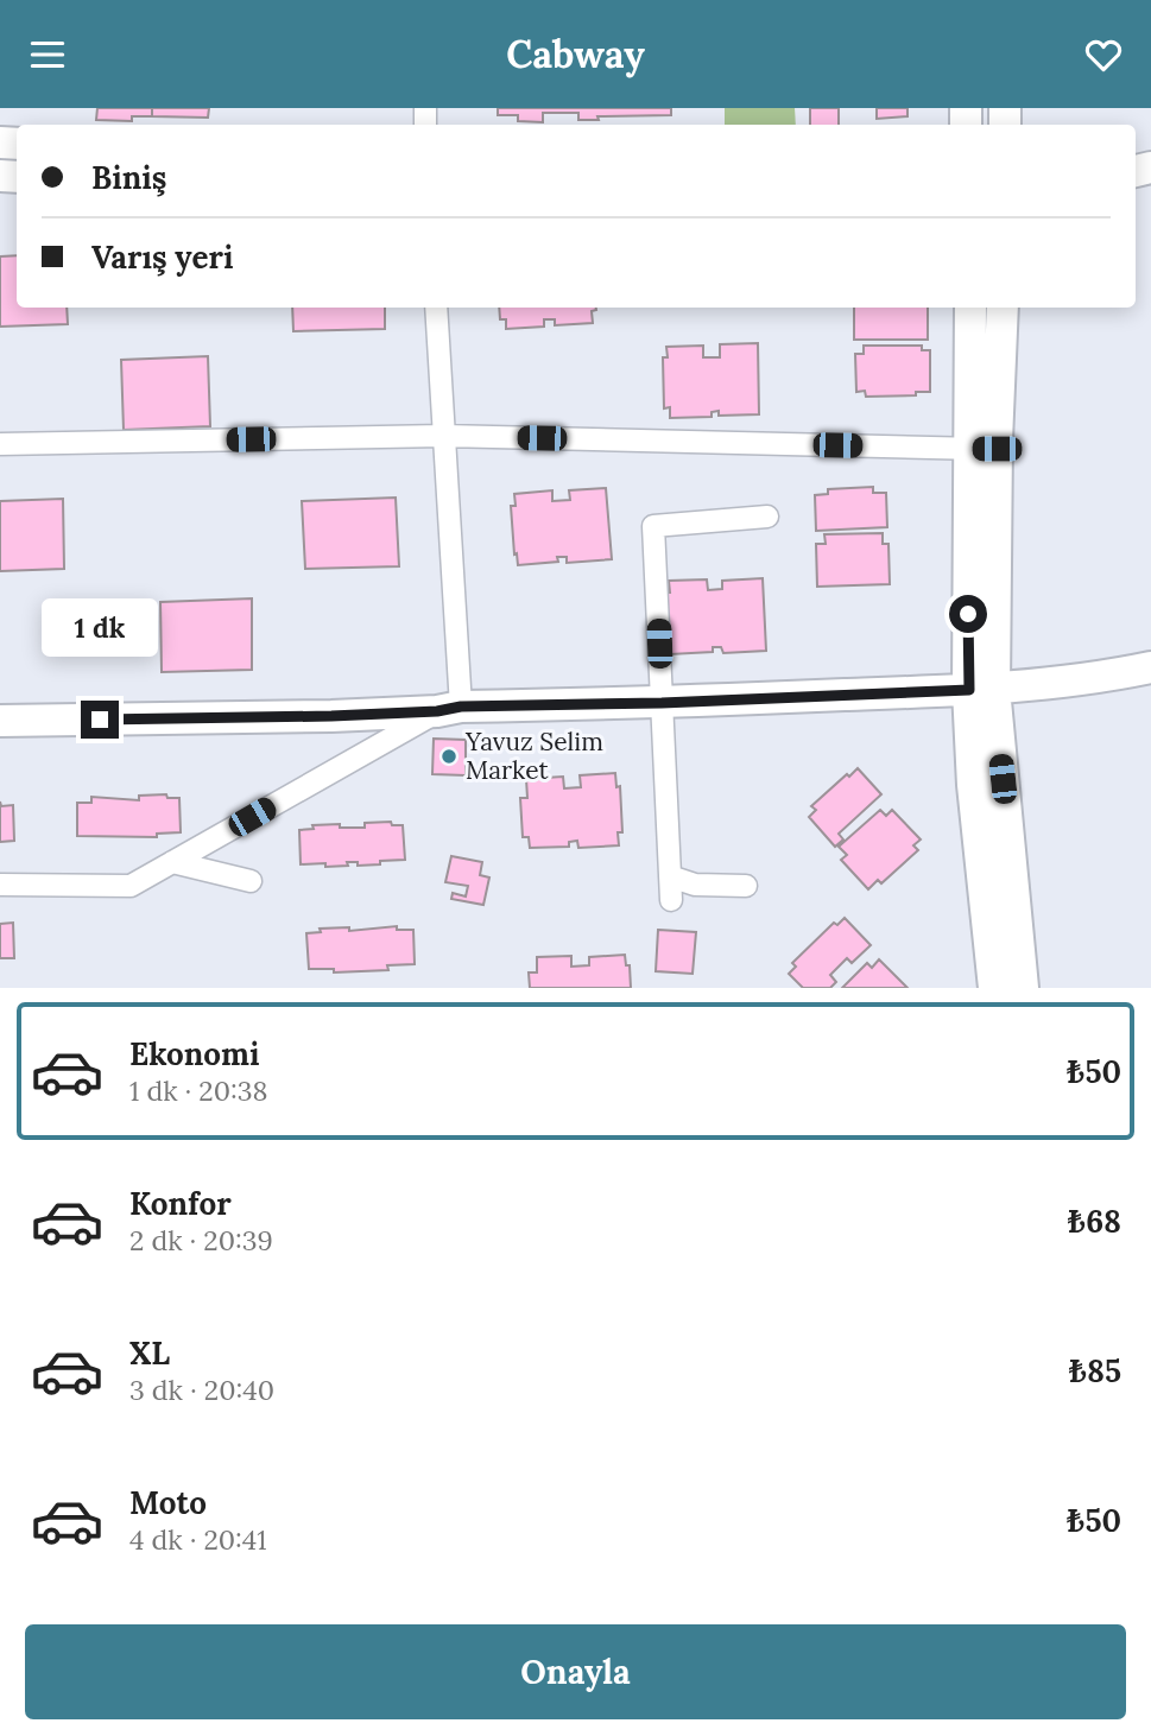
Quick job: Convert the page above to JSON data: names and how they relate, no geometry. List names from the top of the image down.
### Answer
{
  "places": ["Yavuz Selim Market"],
  "page": {
    "header": "Cabway",
    "banner": ["Biniş", "Varış yeri"],
    "bubble": "1 dk",
    "list": [
      {
        "name": "Ekonomi",
        "note": "1 dk · 20:38",
        "value": "₺50"
      },
      {
        "name": "Konfor",
        "note": "2 dk · 20:39",
        "value": "₺68"
      },
      {
        "name": "XL",
        "note": "3 dk · 20:40",
        "value": "₺85"
      },
      {
        "name": "Moto",
        "note": "4 dk · 20:41",
        "value": "₺50"
      }
    ],
    "buttons": "Onayla"
  }
}
